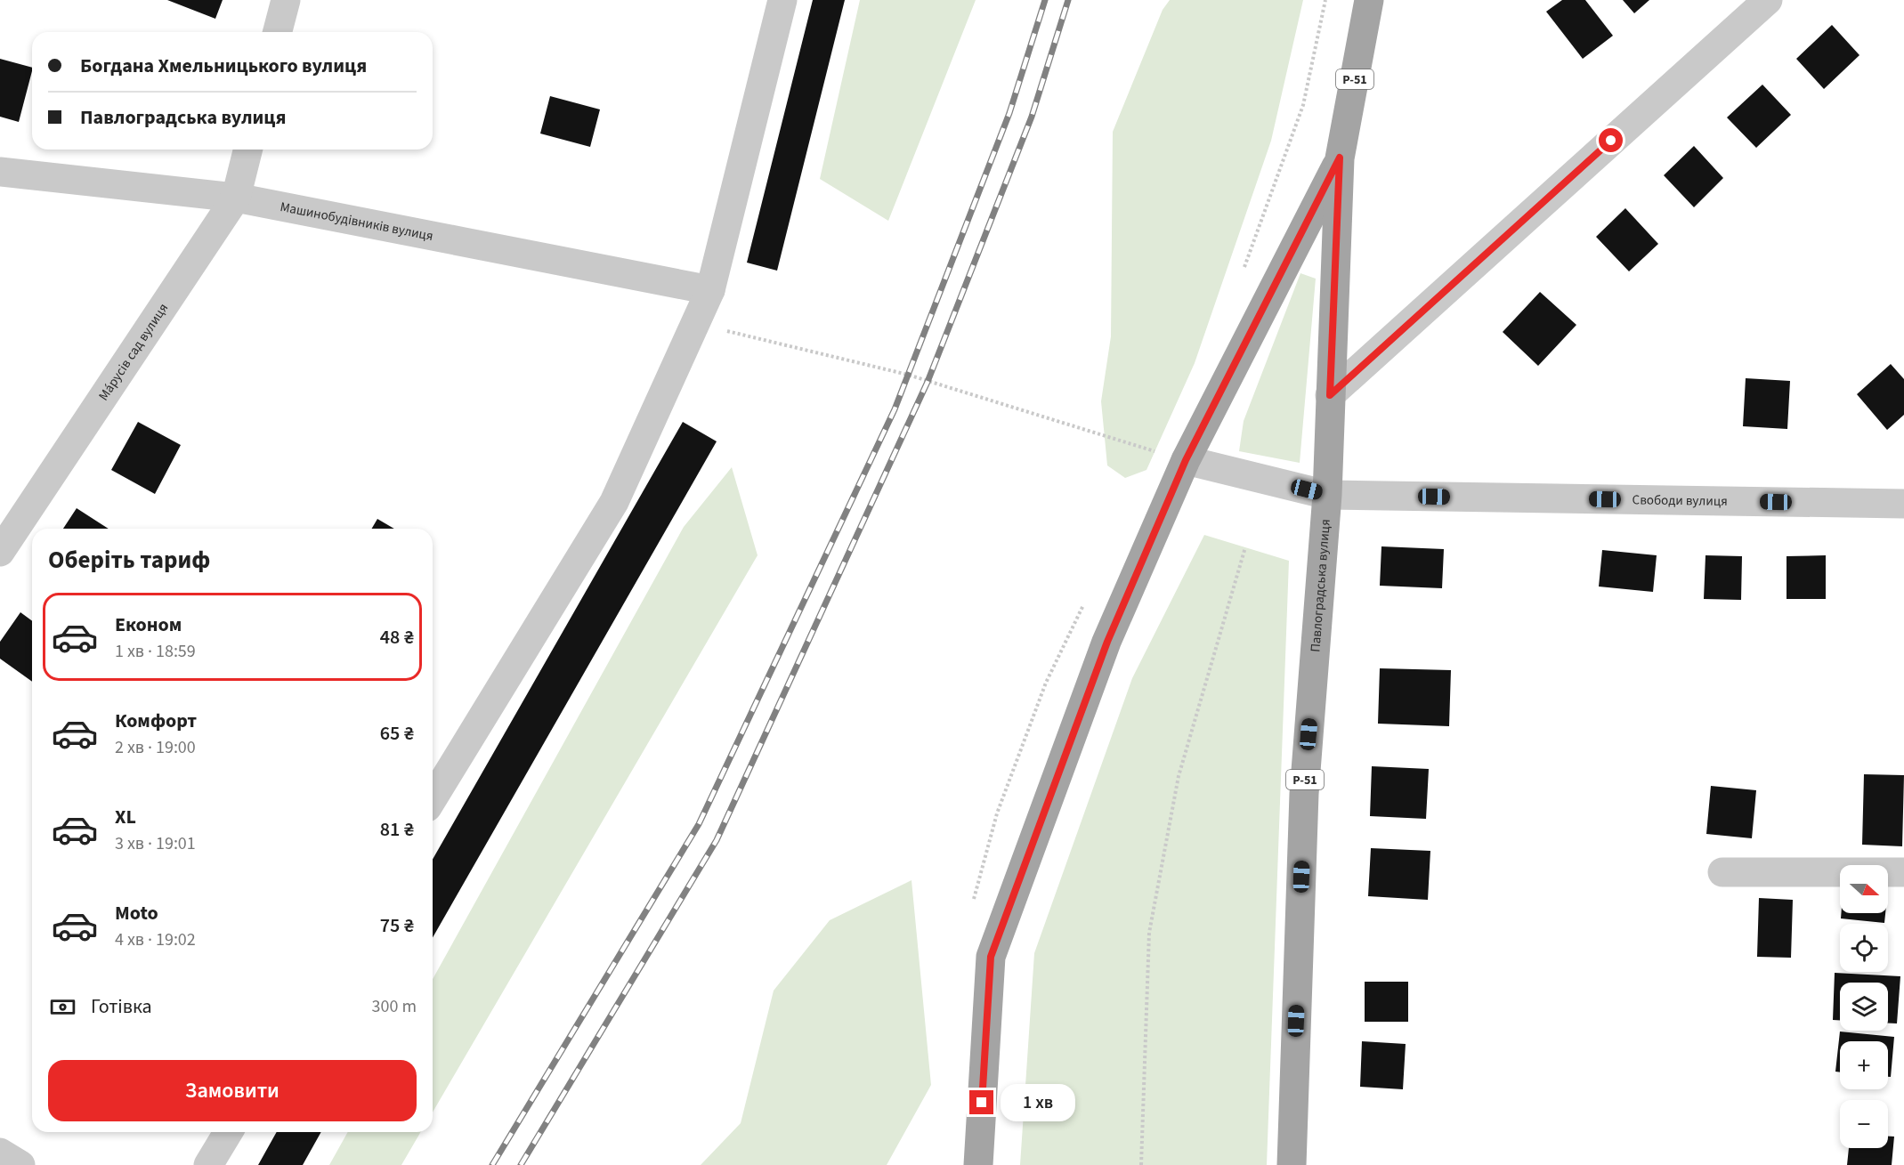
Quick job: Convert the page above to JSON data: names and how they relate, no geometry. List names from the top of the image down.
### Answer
{
  "streets": {
    "main road": ["Р-51", "Павлоградська вулиця"],
    "street": ["Машинобудівників вулиця", "Мáрусів сад вулиця", "Свободи вулиця"]
  },
  "crossings": [
    ["Р-51", "Свободи вулиця"],
    ["Р-51", "Павлоградська вулиця"],
    ["Машинобудівників вулиця", "Мáрусів сад вулиця"],
    ["Свободи вулиця", "Павлоградська вулиця"]
  ],
  "north": "right",
  "page": {
    "banner": ["Богдана Хмельницького вулиця", "Павлоградська вулиця"],
    "heading": "Оберіть тариф",
    "list": [
      {
        "name": "Економ",
        "note": "1 хв · 18:59",
        "value": "48 ₴"
      },
      {
        "name": "Комфорт",
        "note": "2 хв · 19:00",
        "value": "65 ₴"
      },
      {
        "name": "XL",
        "note": "3 хв · 19:01",
        "value": "81 ₴"
      },
      {
        "name": "Moto",
        "note": "4 хв · 19:02",
        "value": "75 ₴"
      }
    ],
    "map_buttons": ["+", "−"],
    "pay": ["Готівка", "300 m"],
    "buttons": "Замовити",
    "bubble": "1 хв"
  }
}
